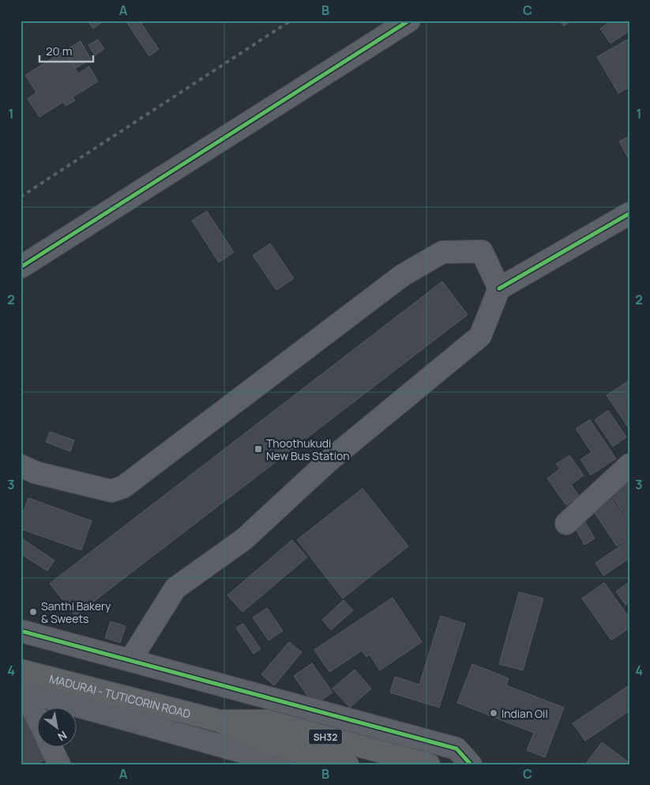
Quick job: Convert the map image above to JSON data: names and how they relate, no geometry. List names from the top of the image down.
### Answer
{
  "streets": {
    "main road": ["MADURAI - TUTICORIN ROAD", "SH32"]
  },
  "places": {
    "transit": ["Thoothukudi New Bus Station"],
    "other": ["Santhi Bakery & Sweets", "Indian Oil"]
  },
  "scale_bar": "20 m",
  "north": "bottom right",
  "grid": {
    "columns": ["A", "B", "C"],
    "rows": [
      "1",
      "2",
      "3",
      "4"
    ]
  }
}
